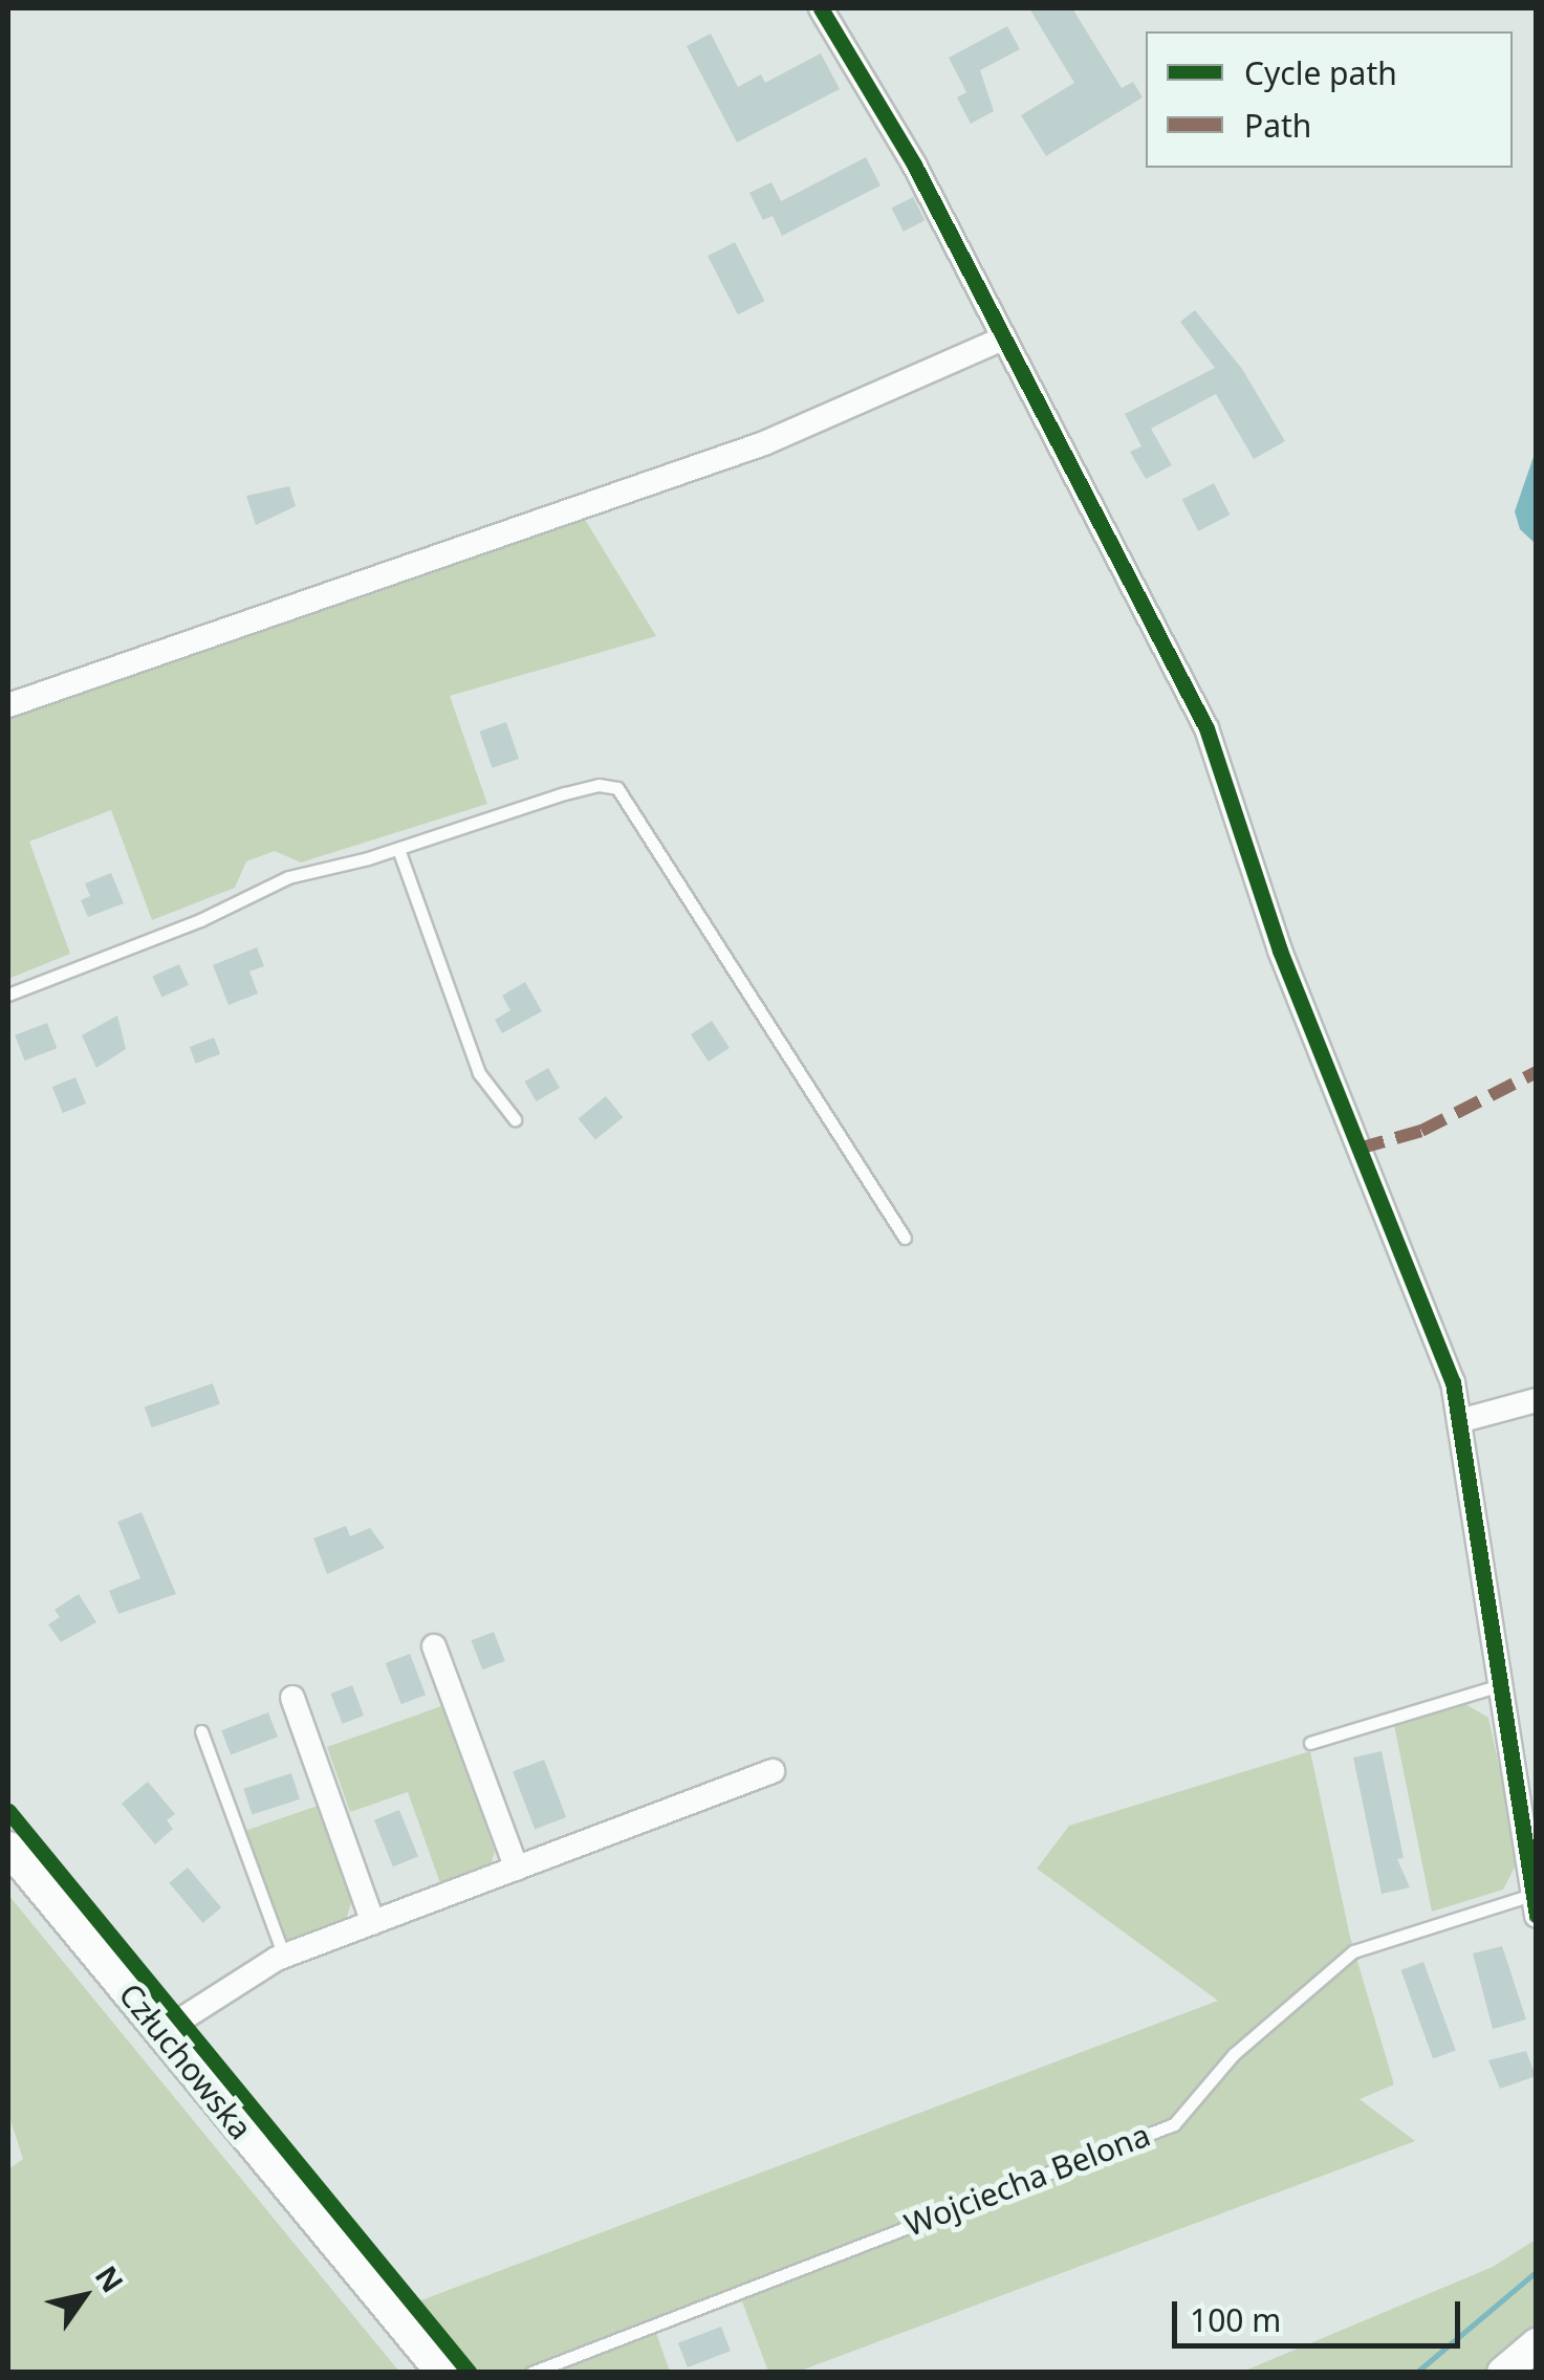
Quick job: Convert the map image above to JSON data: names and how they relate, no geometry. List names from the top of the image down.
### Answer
{
  "streets": {
    "main road": ["Człuchowska"],
    "lane": ["Wojciecha Belona"]
  },
  "legend": ["Cycle path", "Path"],
  "scale_bar": "100 m",
  "north": "top right"
}
